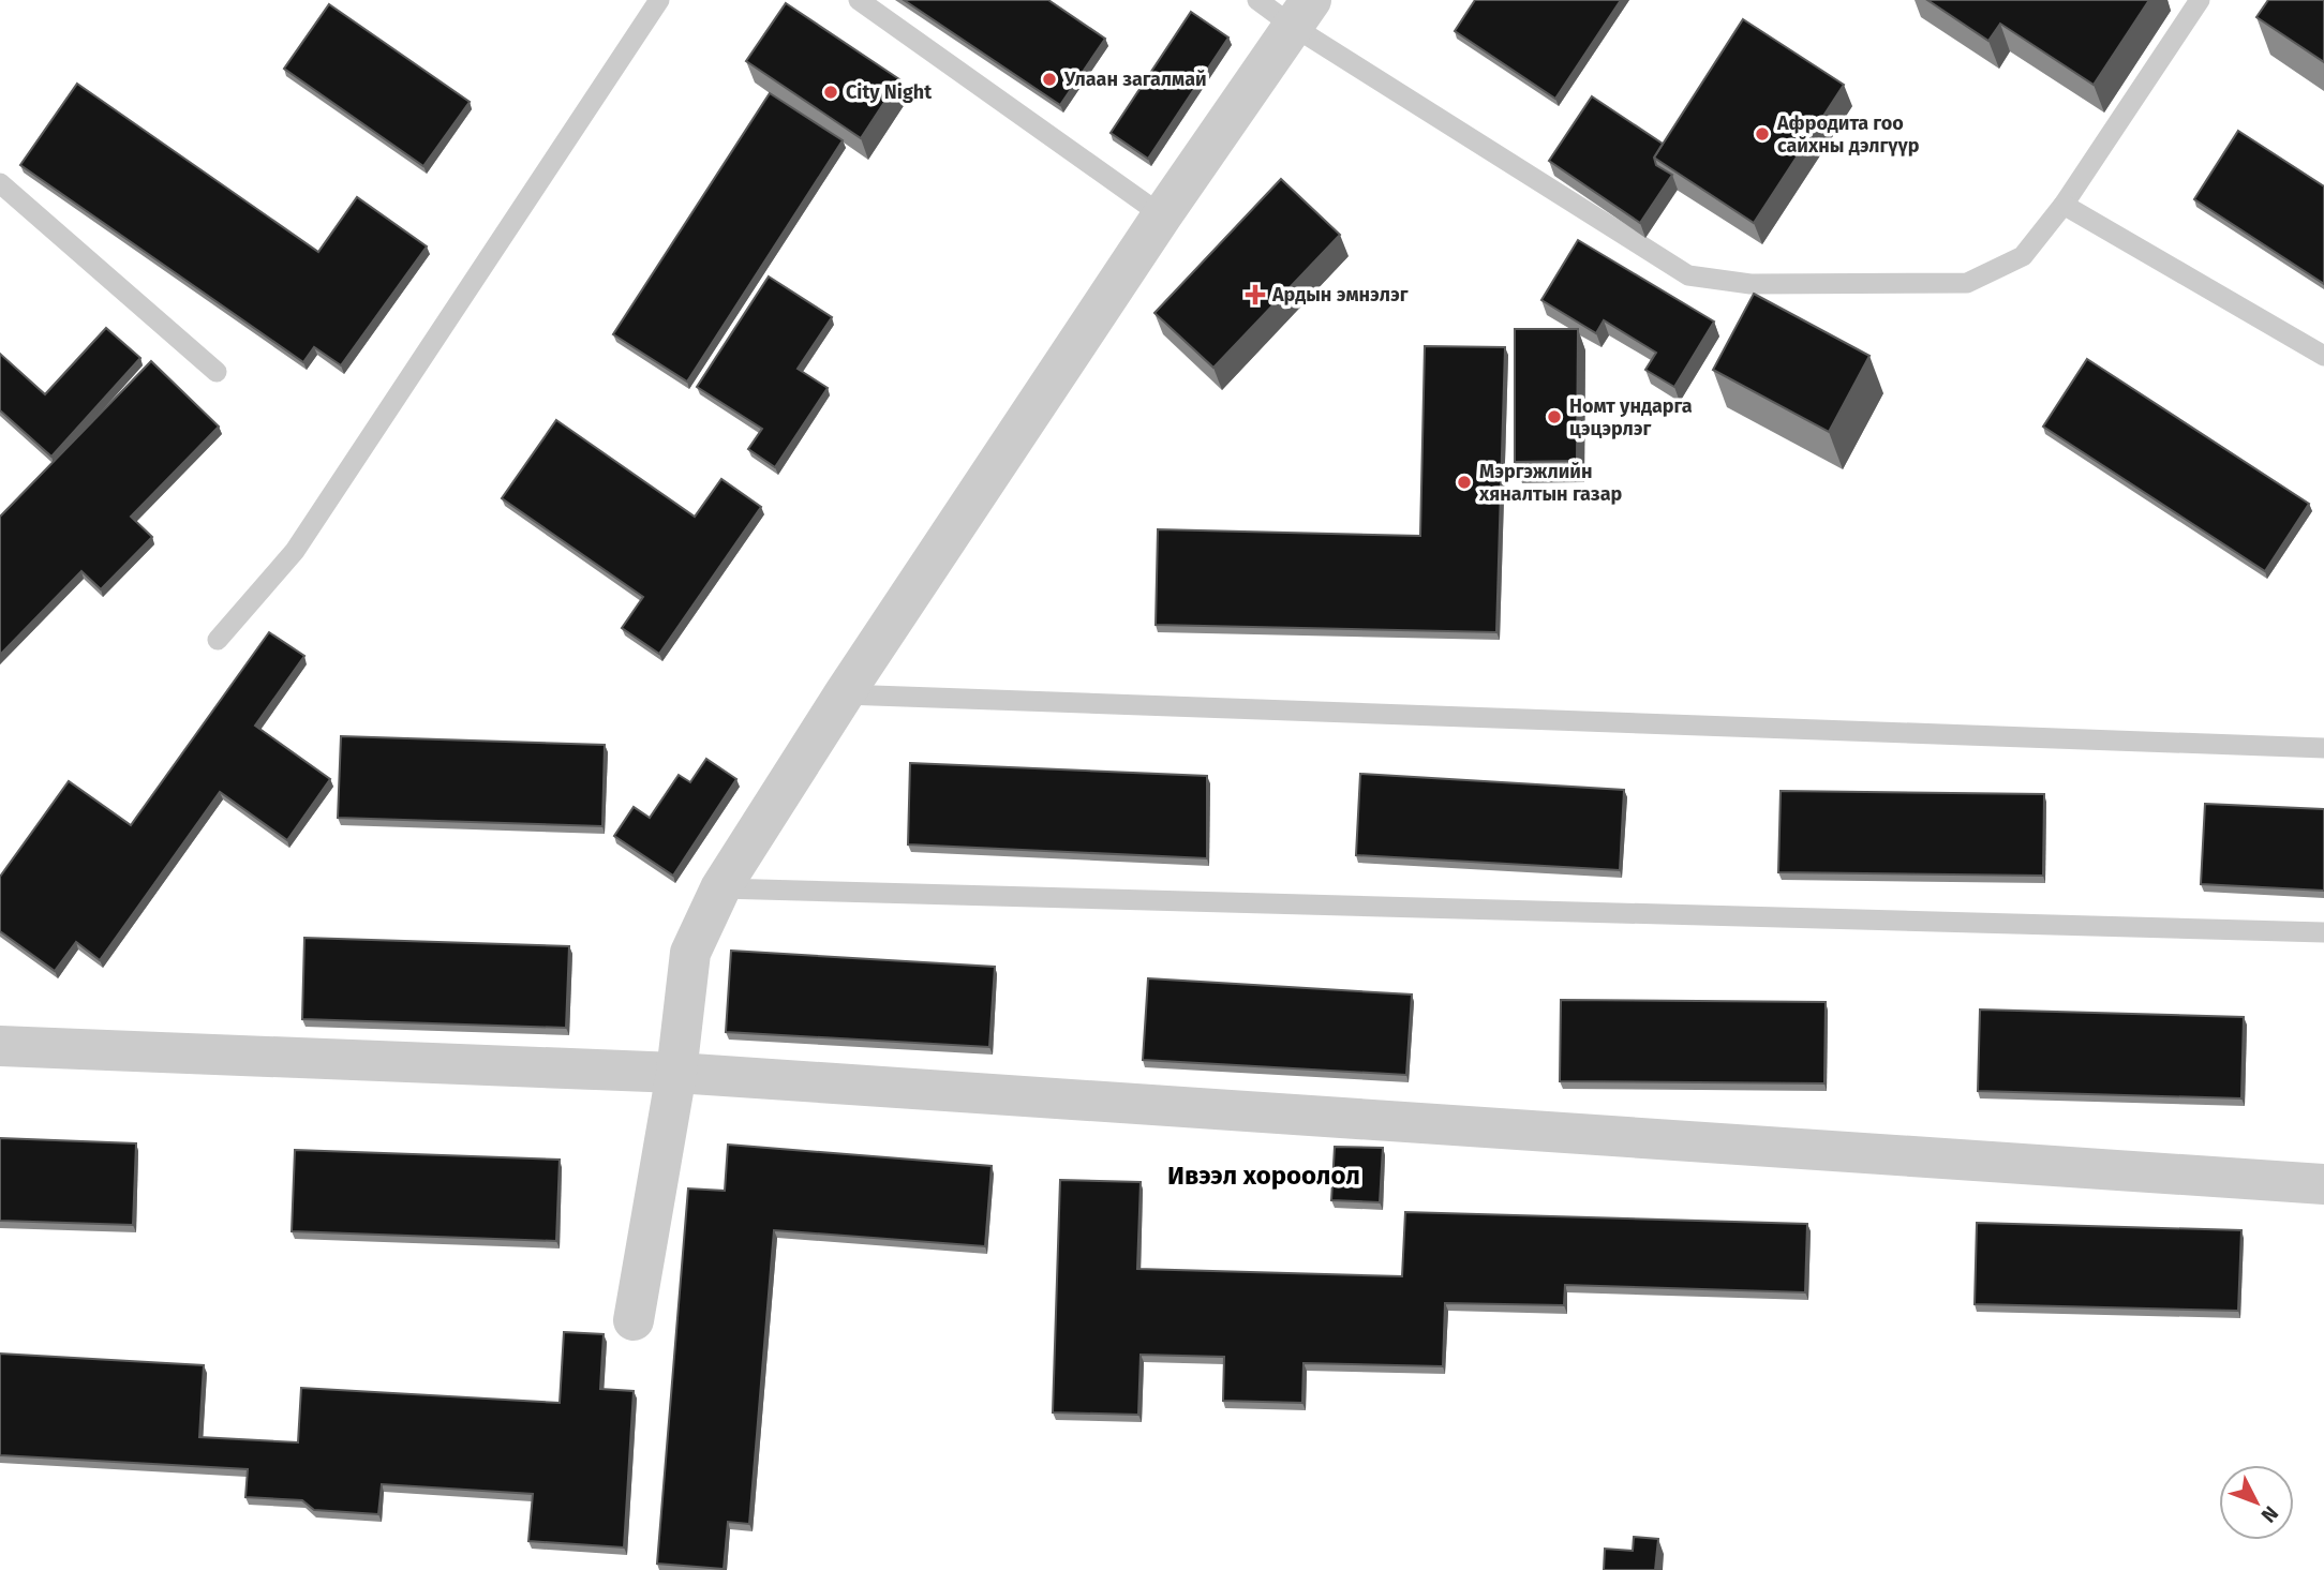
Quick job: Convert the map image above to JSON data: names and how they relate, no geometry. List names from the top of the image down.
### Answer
{
  "districts": ["Ивээл хороолол"],
  "places": {
    "other": [
      "Улаан загалмай",
      "City Night",
      "Афродита гоо сайхны дэлгүүр",
      "Номт ундарга цэцэрлэг",
      "Мэргэжлийн хяналтын газар"
    ],
    "health": ["Ардын эмнэлэг"]
  },
  "north": "bottom right"
}
